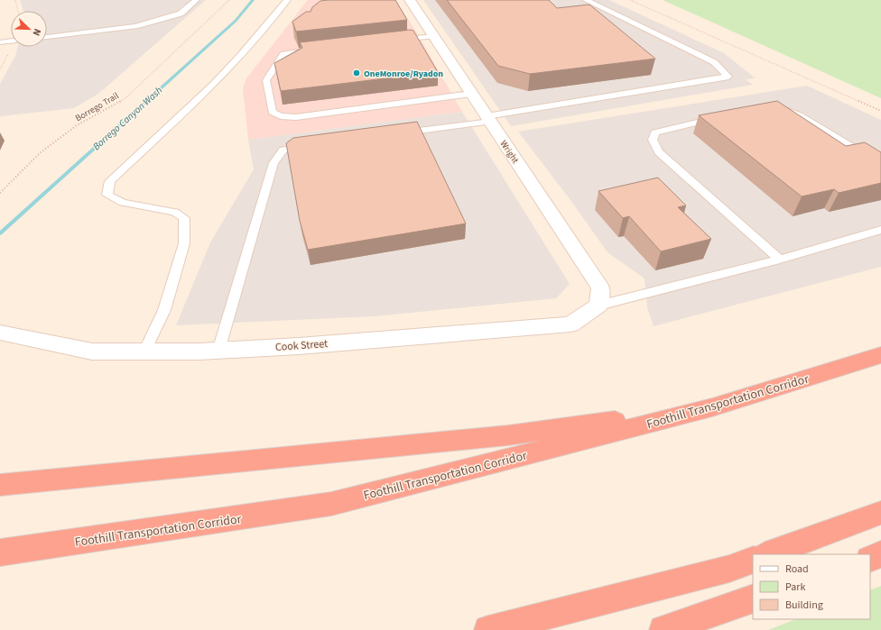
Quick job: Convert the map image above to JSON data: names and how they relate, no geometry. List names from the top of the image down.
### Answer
{
  "streets": {
    "highway": ["Foothill Transportation Corridor"],
    "street": ["Wright", "Cook Street"],
    "path": ["Borrego Trail"]
  },
  "crossings": [
    ["Wright", "Cook Street"]
  ],
  "water": ["Borrego Canyon Wash"],
  "places": ["OneMonroe/Ryadon"],
  "legend": ["Road", "Park", "Building"],
  "north": "bottom right"
}
